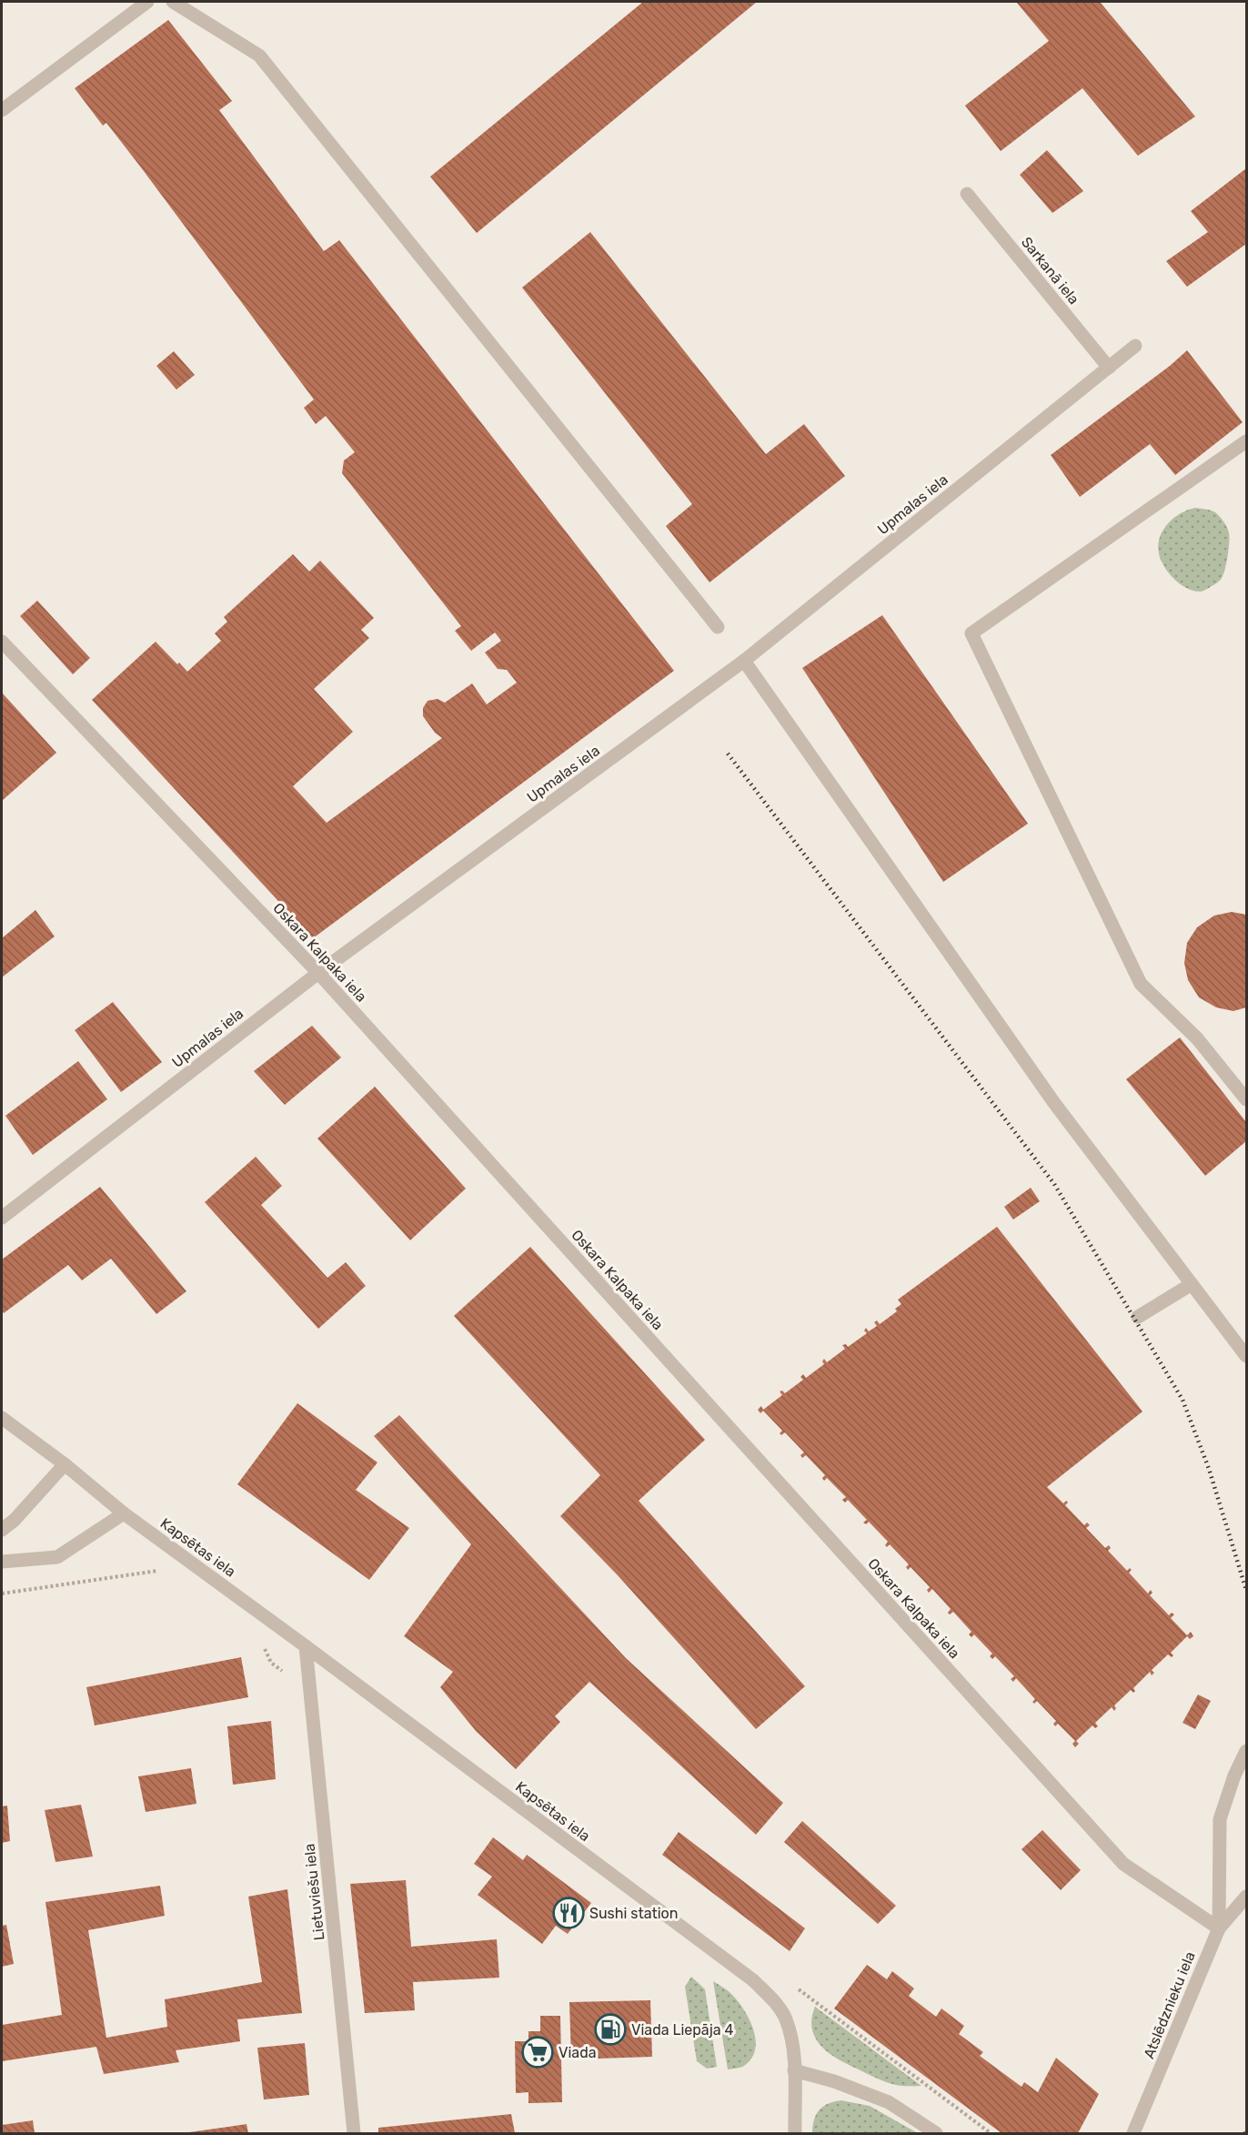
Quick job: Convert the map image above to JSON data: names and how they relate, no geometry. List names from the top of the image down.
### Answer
{
  "streets": {
    "street": [
      "Sarkanā iela",
      "Upmalas iela",
      "Oskara Kalpaka iela",
      "Kapsētas iela",
      "Lietuviešu iela",
      "Atslēdznieku iela"
    ]
  },
  "crossings": [
    ["Sarkanā iela", "Upmalas iela"],
    ["Upmalas iela", "Oskara Kalpaka iela"],
    ["Oskara Kalpaka iela", "Atslēdznieku iela"],
    ["Kapsētas iela", "Lietuviešu iela"]
  ],
  "places": {
    "restaurant": ["Sushi station"],
    "fuel station": ["Viada Liepāja 4"],
    "supermarket": ["Viada"]
  }
}
